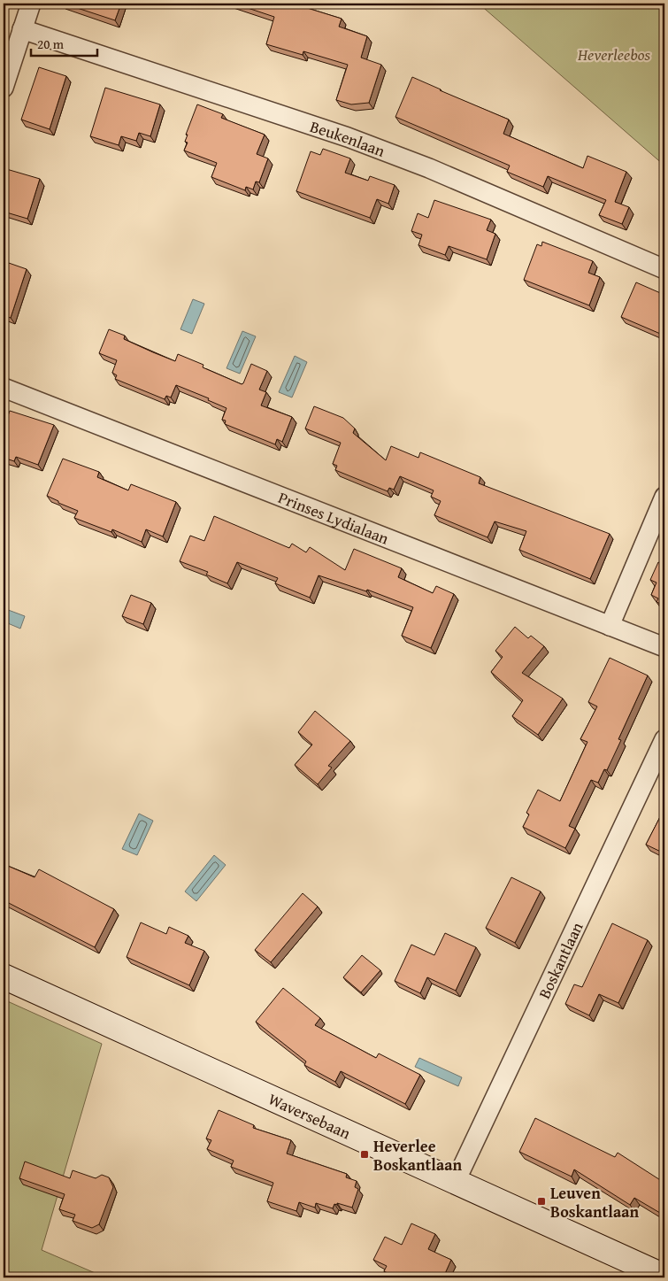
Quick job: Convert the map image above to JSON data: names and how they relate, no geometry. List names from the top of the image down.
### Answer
{
  "streets": {
    "street": [
      "Beukenlaan",
      "Prinses Lydialaan",
      "Boskantlaan",
      "Waversebaan"
    ]
  },
  "crossings": [
    ["Boskantlaan", "Waversebaan"]
  ],
  "parks": ["Heverleebos"],
  "places": {
    "transit": ["Heverlee Boskantlaan", "Leuven Boskantlaan"]
  },
  "scale_bar": "20 m"
}
